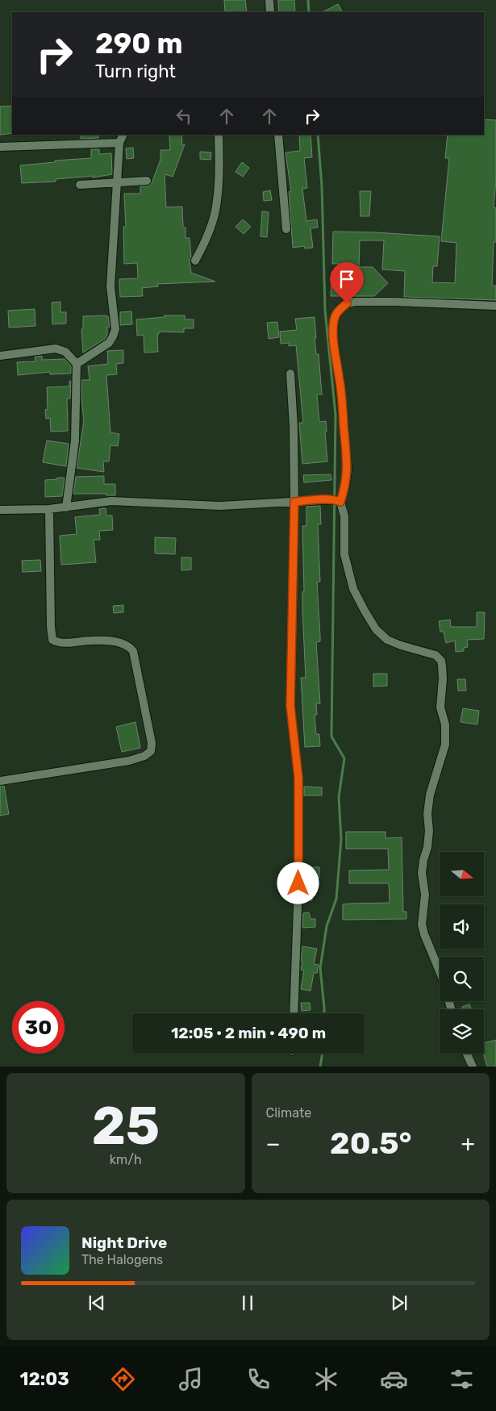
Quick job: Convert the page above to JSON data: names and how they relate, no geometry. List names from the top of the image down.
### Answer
{
  "north": "right",
  "page": {
    "turn": ["290 m", "Turn right"],
    "limit": "30",
    "trip": "12:05 · 2 min · 490 m",
    "tile": [
      ["25", "km/h"],
      "Climate"
    ],
    "heat": ["−", "20.5°", "+"],
    "song": ["Night Drive", "The Halogens"],
    "tabs": "12:03"
  }
}
